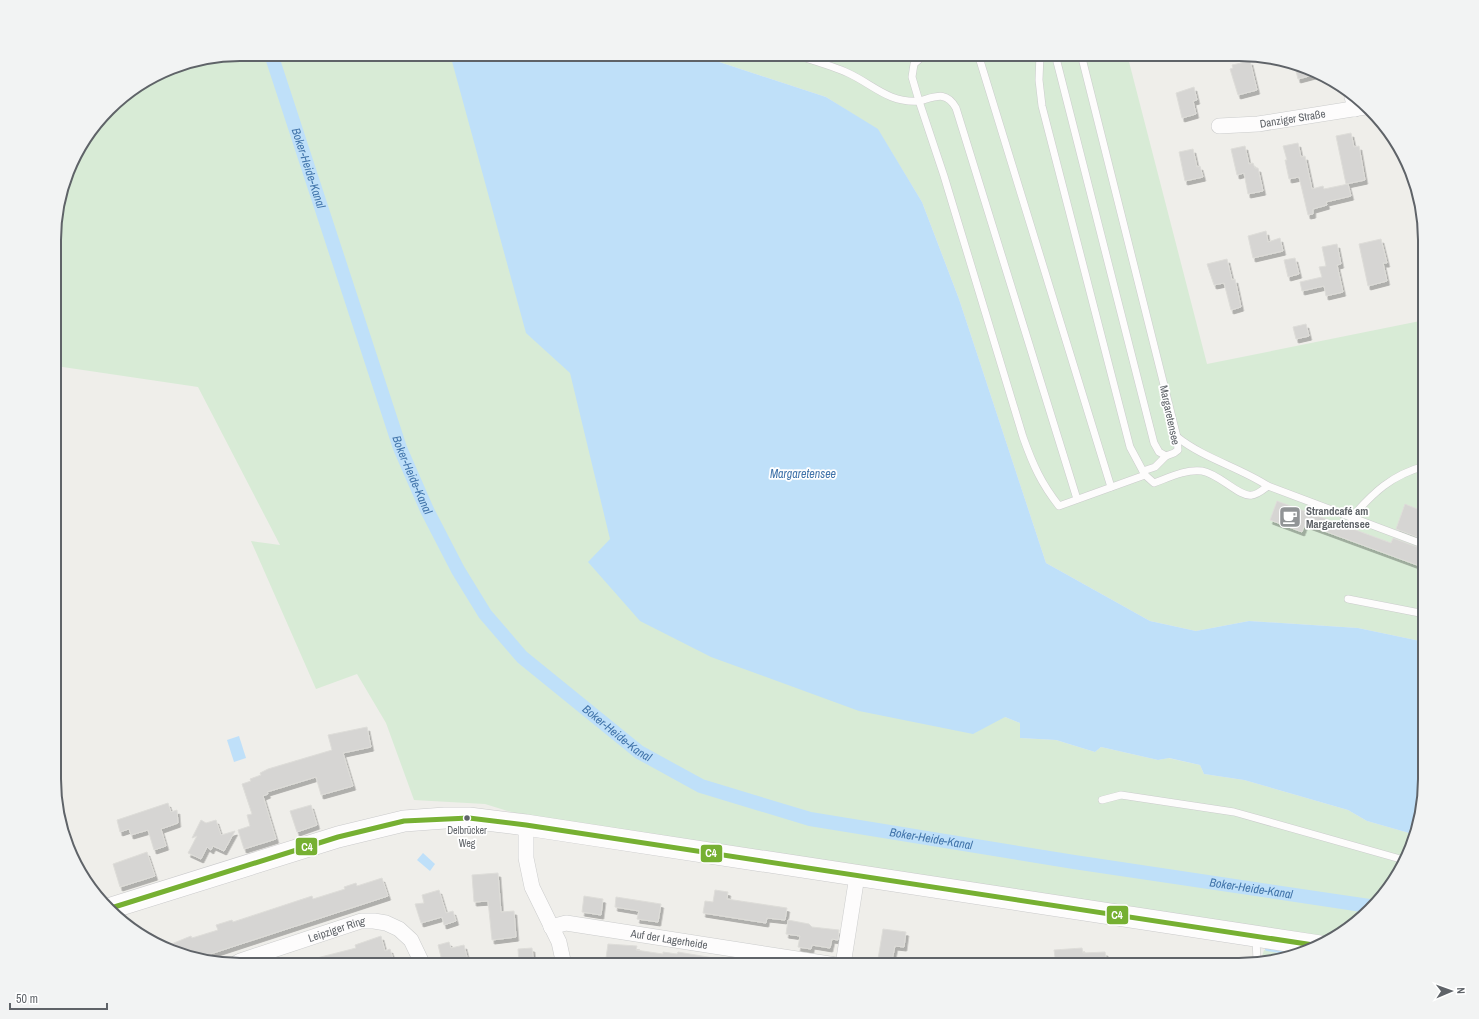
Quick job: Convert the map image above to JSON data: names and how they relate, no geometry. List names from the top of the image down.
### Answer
{
  "streets": {
    "street": ["Danziger Straße", "Leipziger Ring", "Auf der Lagerheide"],
    "lane": ["Margaretensee"]
  },
  "water": ["Boker-Heide-Kanal", "Margaretensee"],
  "places": {
    "cafe": ["Strandcafé am Margaretensee"],
    "other": ["Delbrücker Weg"]
  },
  "lines": ["transit line C4"],
  "scale_bar": "50 m",
  "north": "right"
}
